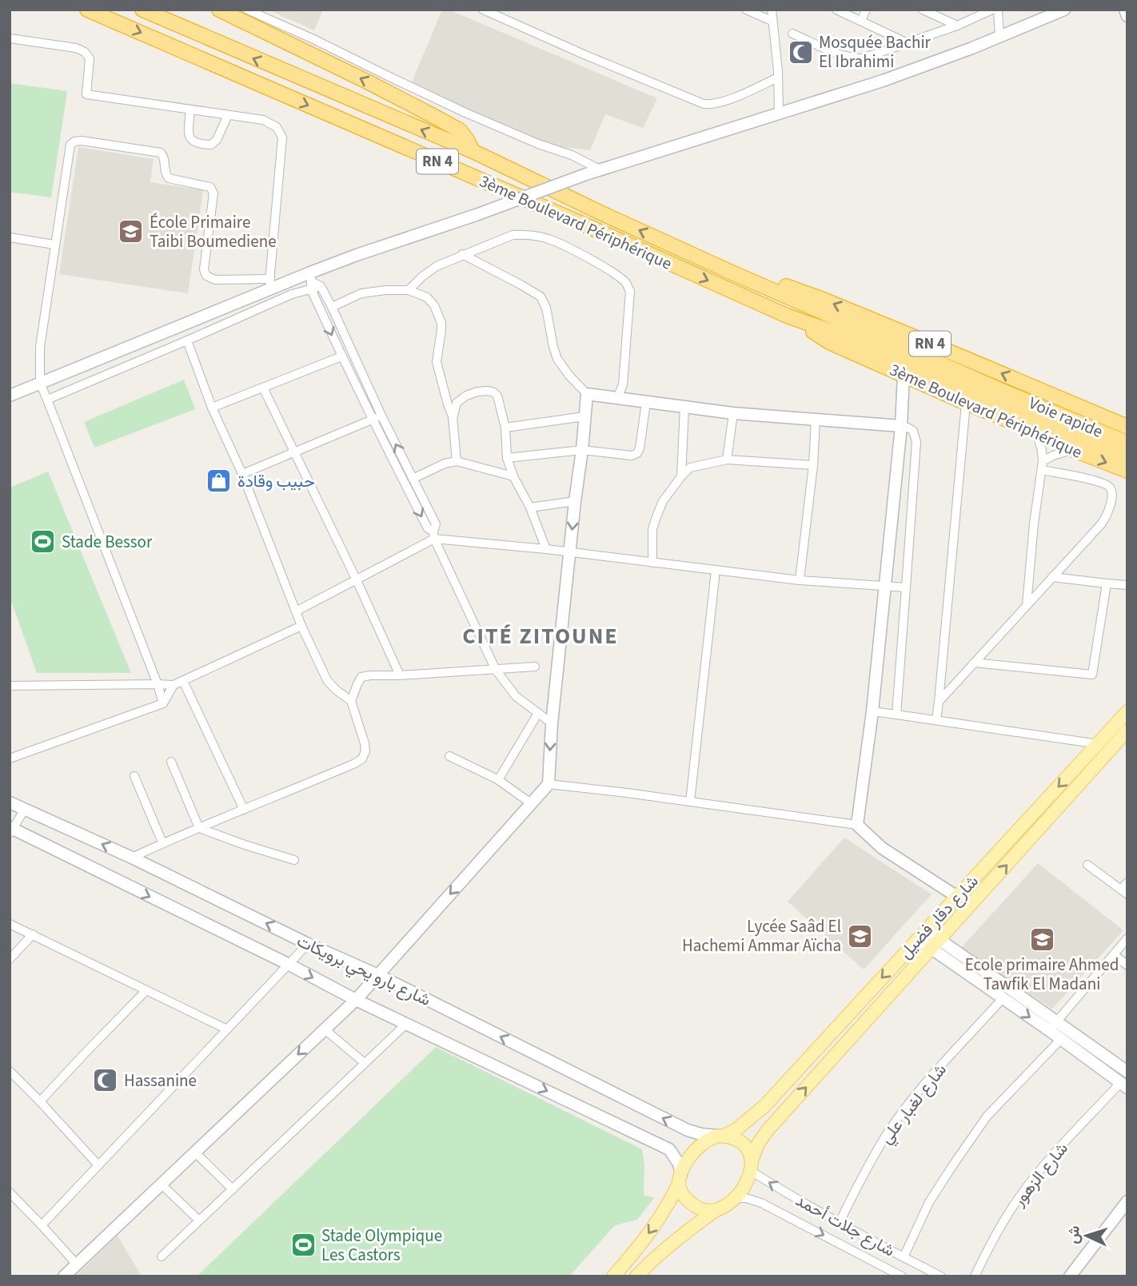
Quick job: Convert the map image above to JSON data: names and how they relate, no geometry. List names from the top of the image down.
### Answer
{
  "streets": {
    "highway": ["RN 4", "3ème Boulevard Périphérique", "Voie rapide"],
    "main road": ["شارع دقار فضيل", "شارع بارو يحي برويكات"],
    "street": ["شارع لغبار علي", "شارع الزهور", "شارع جلات أحمد"]
  },
  "crossings": [
    ["3ème Boulevard Périphérique", "Voie rapide"],
    ["شارع دقار فضيل", "شارع بارو يحي برويكات"],
    ["شارع دقار فضيل", "شارع جلات أحمد"],
    ["شارع بارو يحي برويكات", "شارع جلات أحمد"],
    ["شارع لغبار علي", "شارع جلات أحمد"]
  ],
  "districts": ["CITÉ ZITOUNE"],
  "places": {
    "mosque": ["Mosquée Bachir El Ibrahimi", "Hassanine"],
    "school or university": ["École Primaire Taibi Boumediene", "Lycée Saâd El Hachemi Ammar Aïcha", "Ecole primaire Ahmed Tawfik El Madani"],
    "shop": ["حبيب وقادة"],
    "sports": ["Stade Bessor", "Stade Olympique Les Castors"]
  },
  "north": "left"
}
